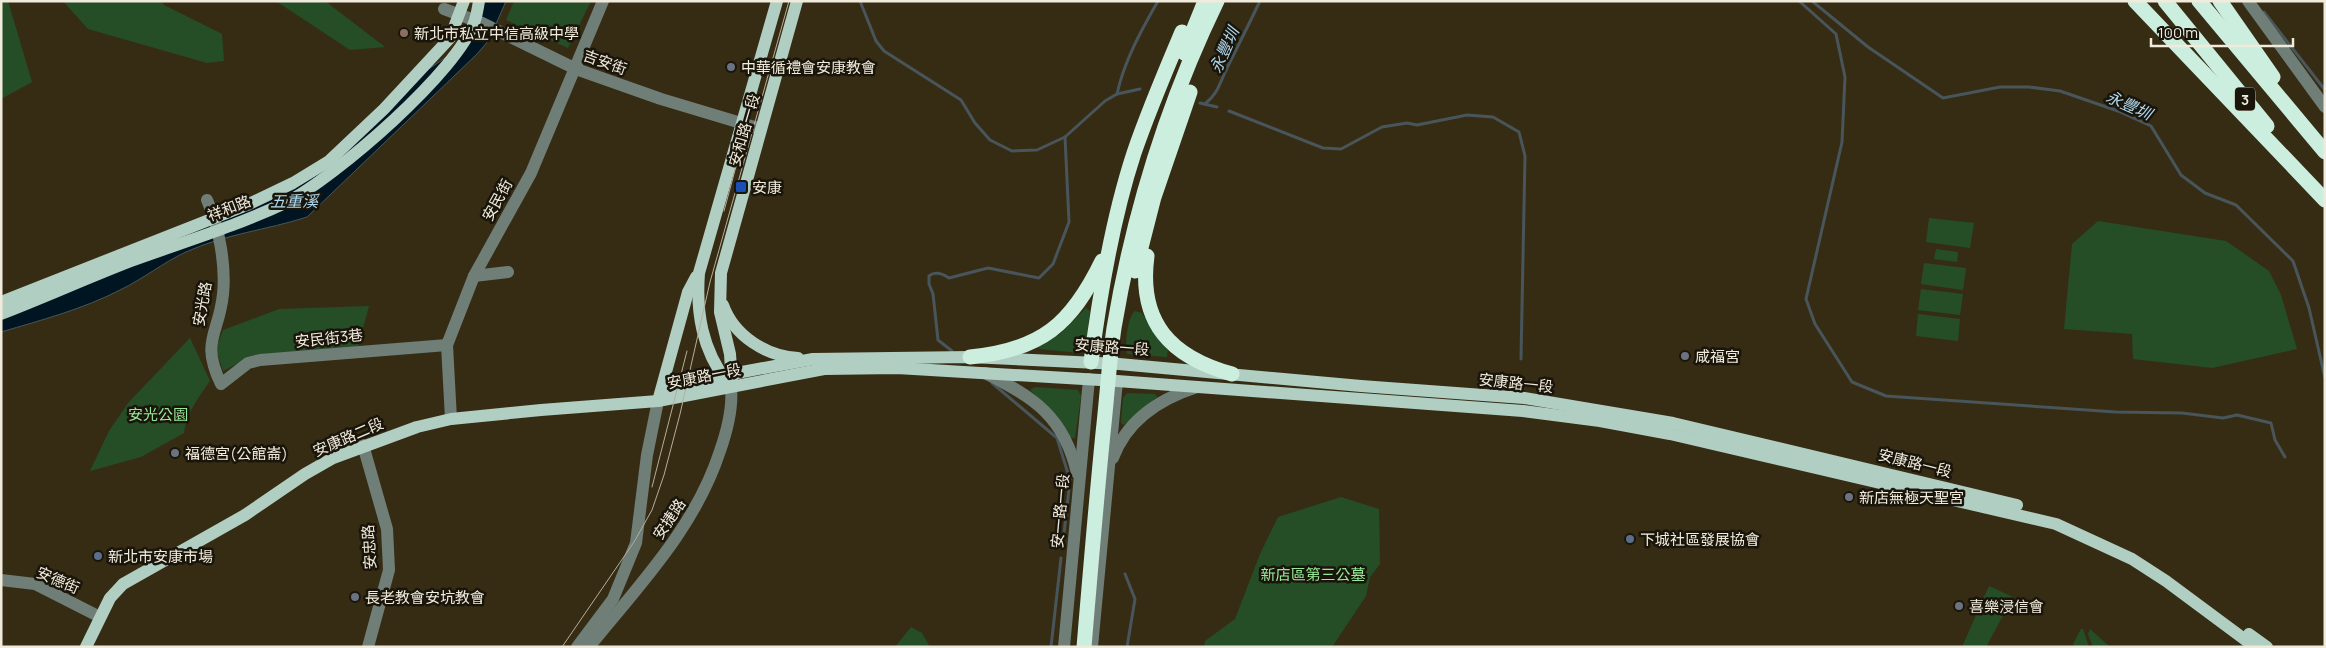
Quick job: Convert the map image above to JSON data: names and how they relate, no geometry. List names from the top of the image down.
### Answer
{
  "streets": {
    "highway": ["3"],
    "main road": [
      "安和路一段",
      "祥和路",
      "安康路一段",
      "安康路二段"
    ],
    "street": [
      "吉安街",
      "安民街",
      "安光路",
      "安民街3巷",
      "安一路一段",
      "安捷路",
      "安忠路",
      "安德街"
    ]
  },
  "crossings": [
    ["吉安街", "安和路一段"],
    ["吉安街", "安民街"],
    ["吉安街", "祥和路"],
    ["安和路一段", "安康路一段"],
    ["安和路一段", "安康路二段"],
    ["安和路一段", "安捷路"],
    ["安民街", "安民街3巷"],
    ["安民街", "安康路二段"],
    ["祥和路", "安光路"],
    ["安光路", "安民街3巷"],
    ["安康路一段", "安康路二段"],
    ["安康路一段", "安一路一段"],
    ["安康路一段", "安捷路"],
    ["安康路二段", "安捷路"],
    ["安康路二段", "安忠路"],
    ["安康路二段", "安德街"]
  ],
  "water": ["永豐圳", "五重溪"],
  "parks": ["安光公園", "新店區第三公墓"],
  "places": {
    "other": [
      "新北市私立中信高級中學",
      "中華循禮會安康教會",
      "咸福宮",
      "福德宮(公館崙)",
      "新店無極天聖宮",
      "下城社區發展協會",
      "新北市安康市場",
      "長老教會安坑教會",
      "喜樂浸信會"
    ],
    "transit": ["安康"]
  },
  "scale_bar": "100 m"
}
